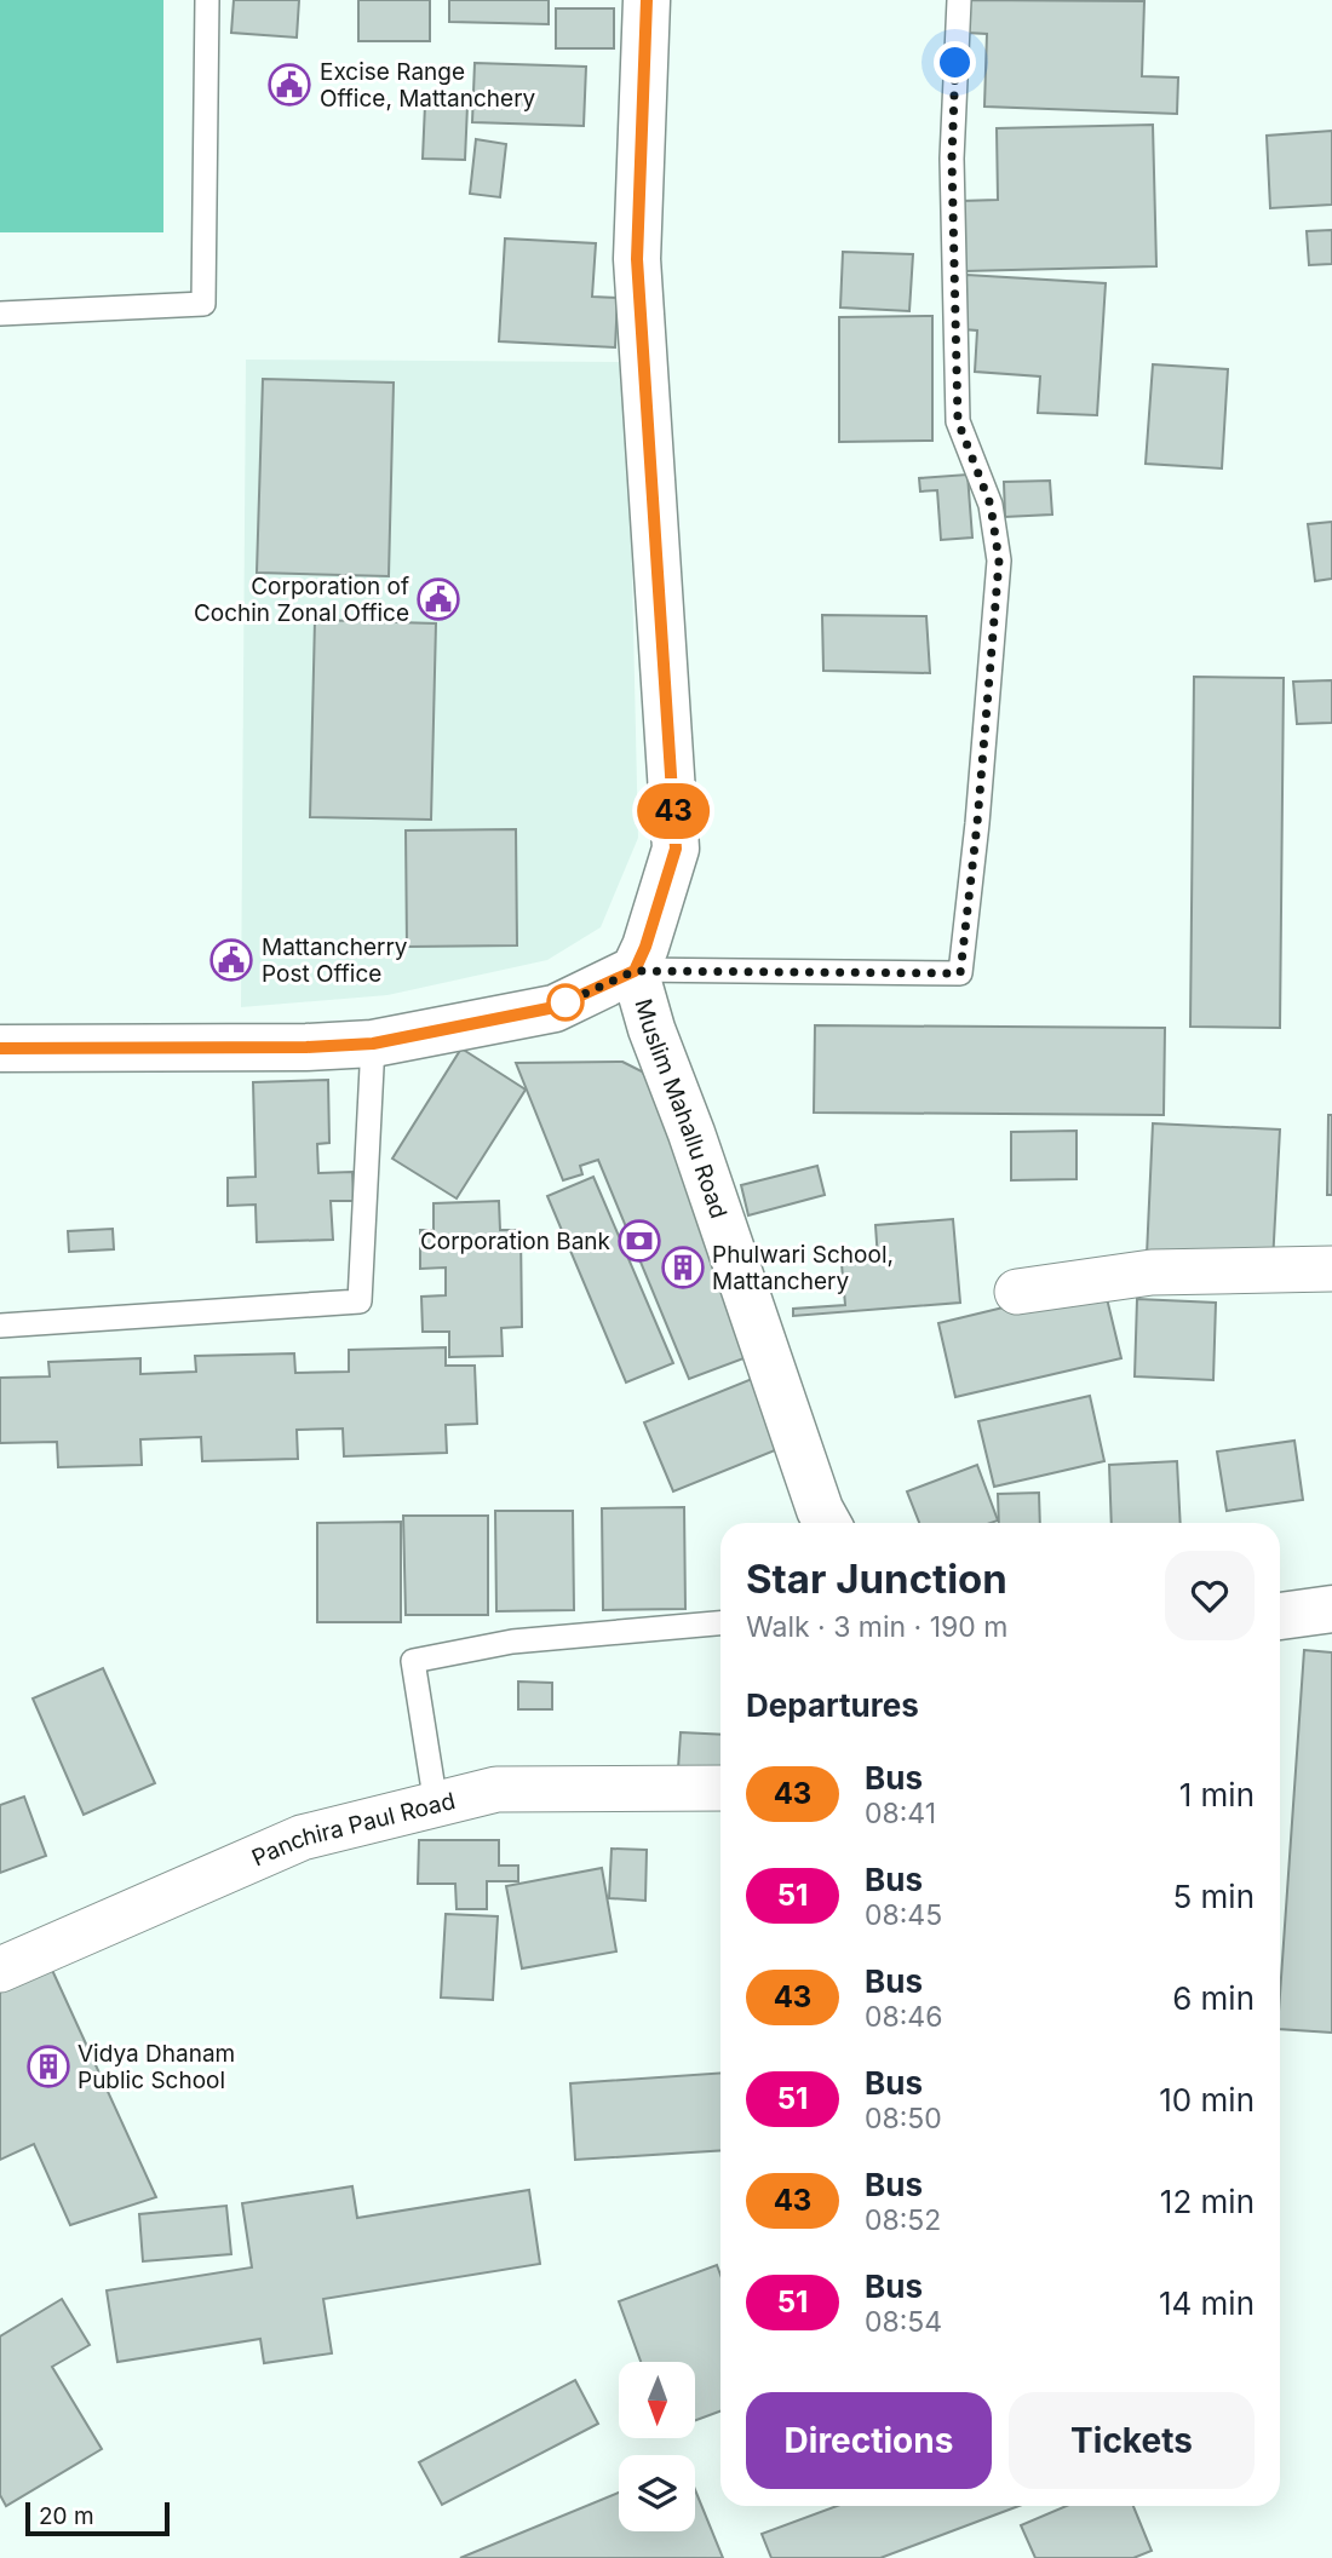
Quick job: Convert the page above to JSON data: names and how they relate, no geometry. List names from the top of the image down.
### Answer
{
  "streets": {
    "main road": ["Muslim Mahallu Road"],
    "street": ["Panchira Paul Road"]
  },
  "places": {
    "public building": ["Excise Range Office, Mattanchery", "Corporation of Cochin Zonal Office", "Mattancherry Post Office"],
    "bank": ["Corporation Bank"],
    "building": ["Phulwari School, Mattanchery", "Vidya Dhanam Public School"]
  },
  "lines": ["bus line 43"],
  "scale_bar": "20 m",
  "north": "bottom",
  "page": {
    "on_map": "43",
    "heading": [
      ["Star Junction", "Walk · 3 min · 190 m"],
      "Departures"
    ],
    "list": [
      {
        "mark": "43",
        "name": "Bus",
        "note": "08:41",
        "value": "1 min"
      },
      {
        "mark": "51",
        "name": "Bus",
        "note": "08:45",
        "value": "5 min"
      },
      {
        "mark": "43",
        "name": "Bus",
        "note": "08:46",
        "value": "6 min"
      },
      {
        "mark": "51",
        "name": "Bus",
        "note": "08:50",
        "value": "10 min"
      },
      {
        "mark": "43",
        "name": "Bus",
        "note": "08:52",
        "value": "12 min"
      },
      {
        "mark": "51",
        "name": "Bus",
        "note": "08:54",
        "value": "14 min"
      }
    ],
    "buttons": ["Directions", "Tickets"],
    "scale": "20 m"
  }
}
